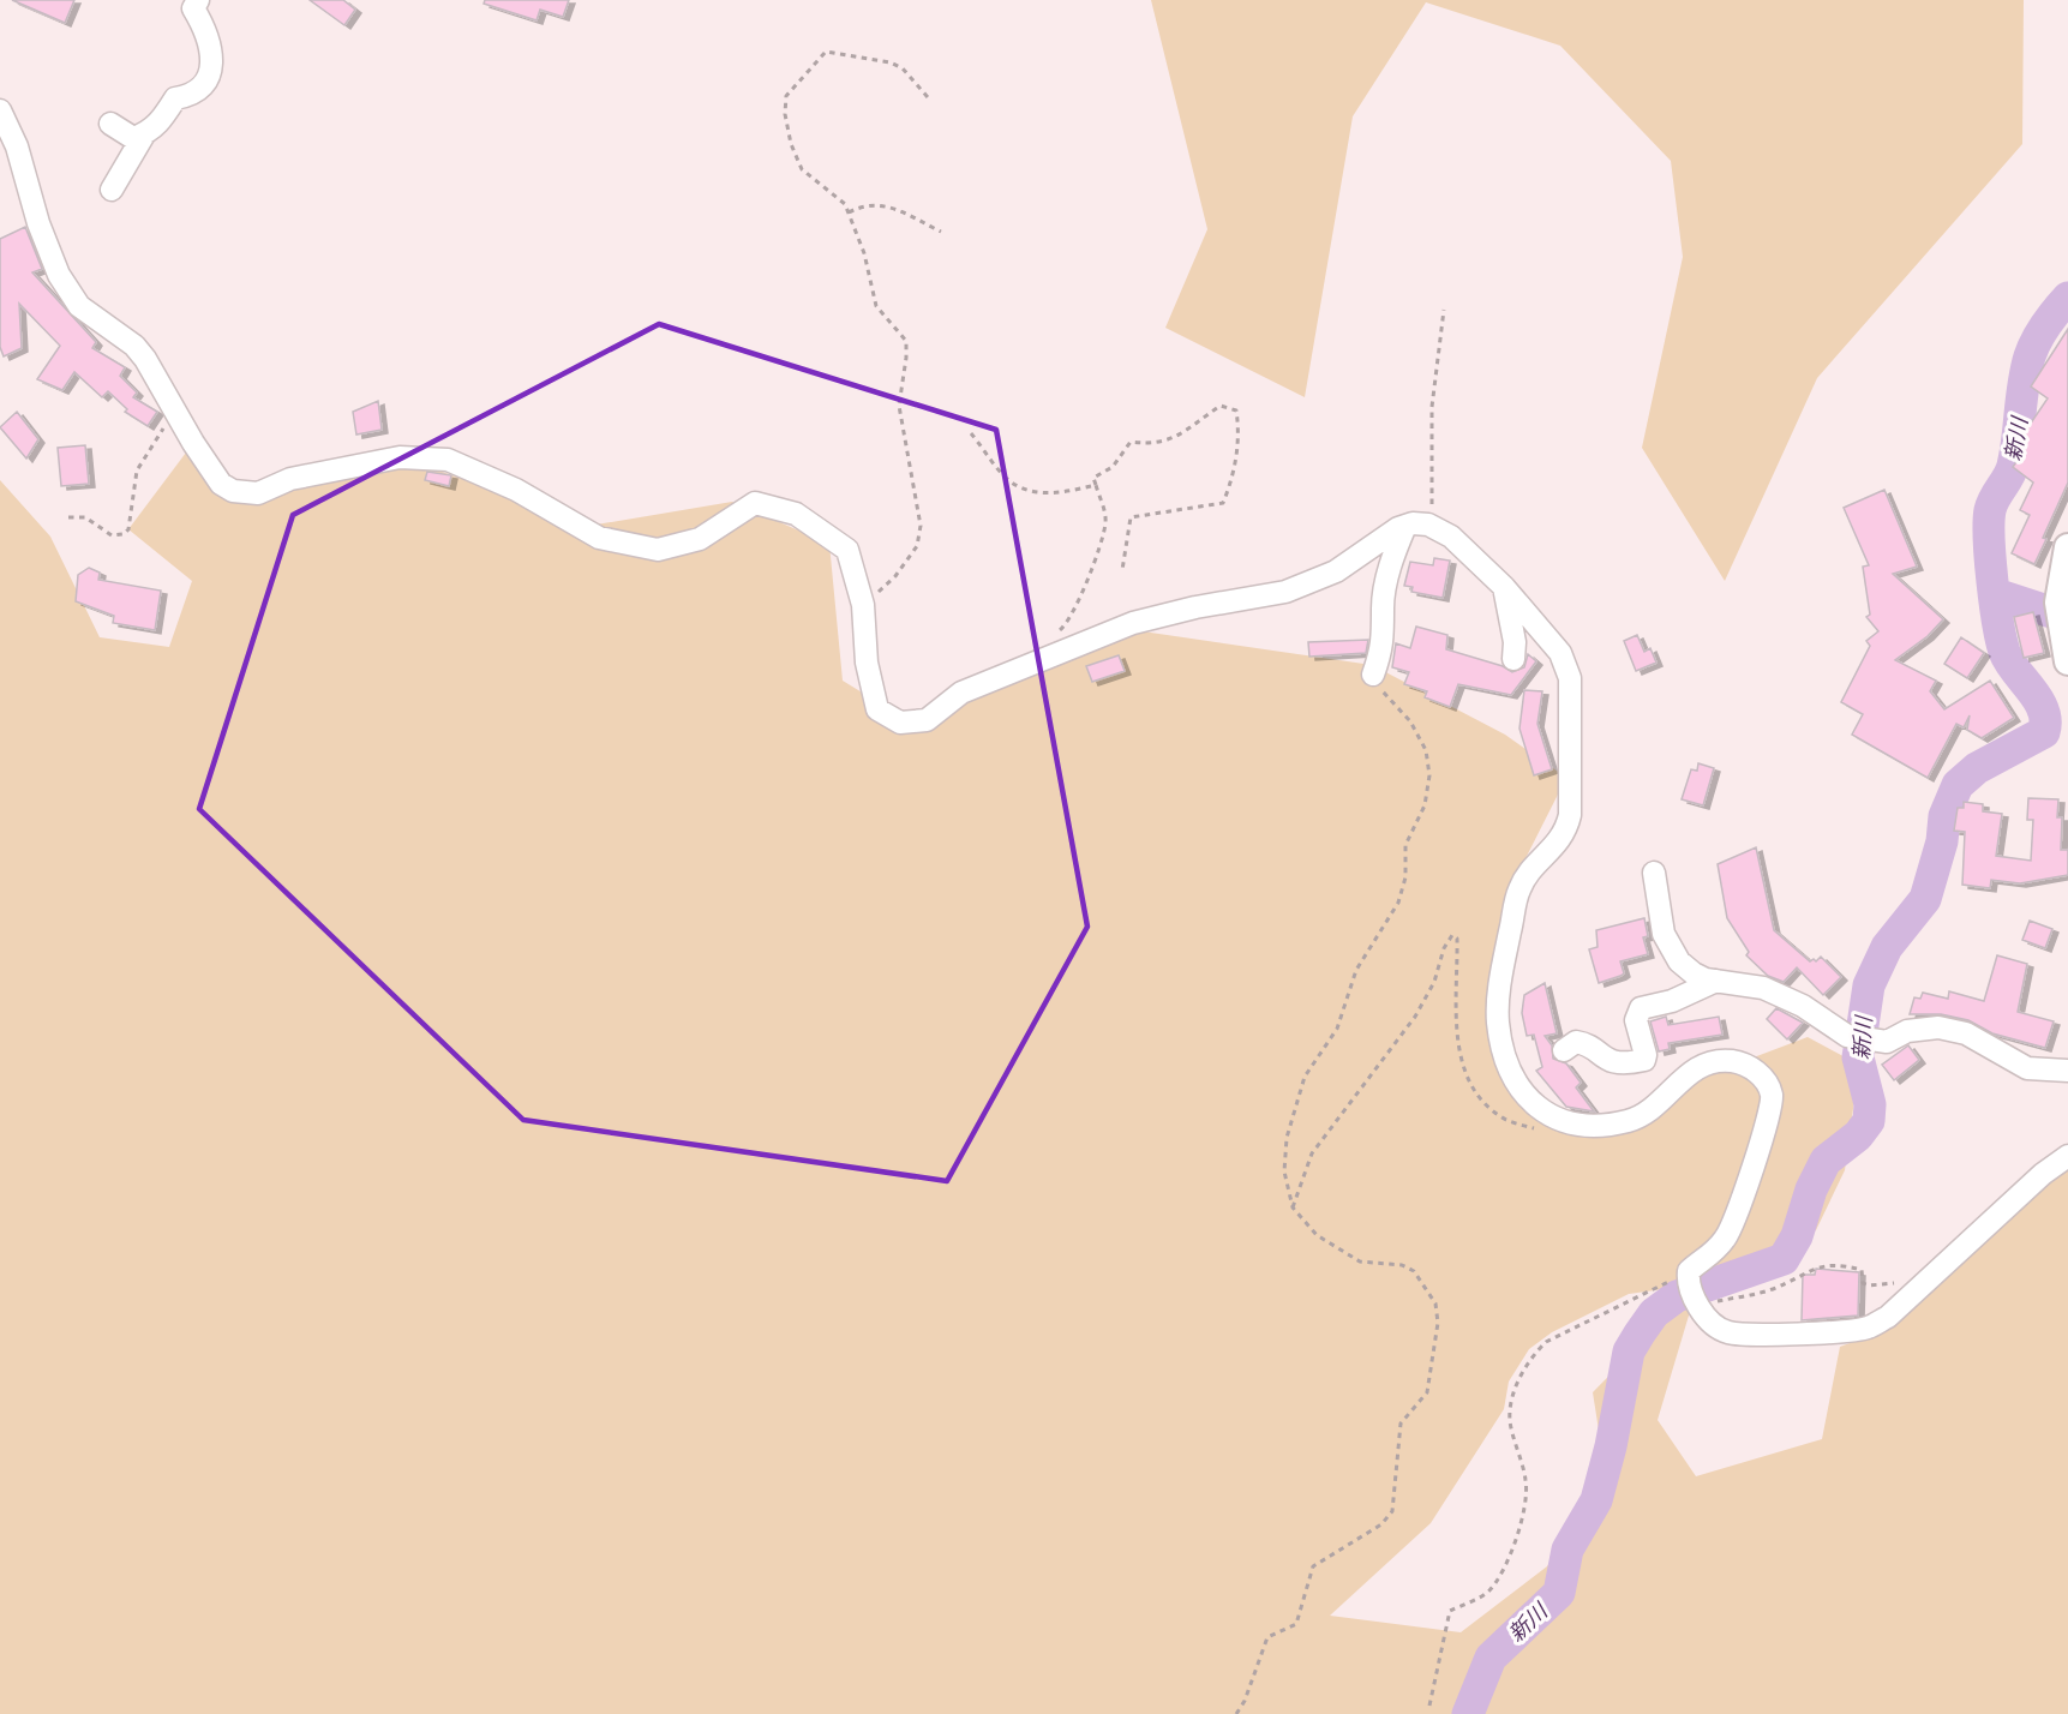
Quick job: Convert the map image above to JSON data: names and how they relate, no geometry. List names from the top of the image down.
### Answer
{
  "water": ["新川"]
}
